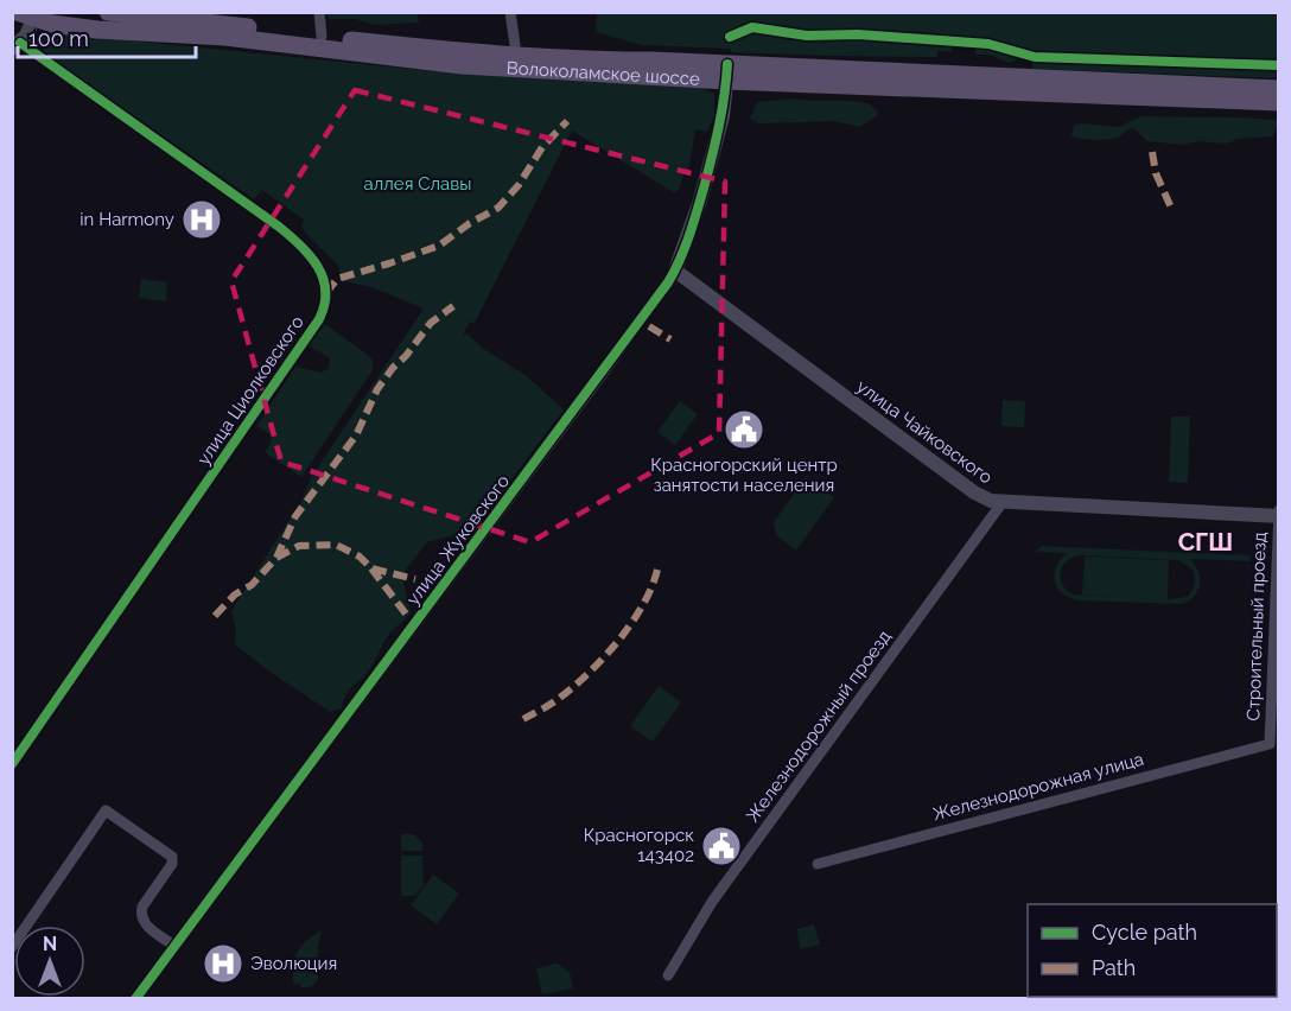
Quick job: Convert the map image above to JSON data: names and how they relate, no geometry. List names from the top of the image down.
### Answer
{
  "streets": {
    "main road": ["Волоколамское шоссе"],
    "street": [
      "улица Циолковского",
      "улица Чайковского",
      "улица Жуковского",
      "Строительный проезд",
      "Железнодорожный проезд",
      "Железнодорожная улица"
    ]
  },
  "crossings": [
    ["Волоколамское шоссе", "улица Жуковского"],
    ["улица Чайковского", "улица Жуковского"],
    ["улица Чайковского", "Строительный проезд"],
    ["улица Чайковского", "Железнодорожный проезд"],
    ["Строительный проезд", "Железнодорожная улица"]
  ],
  "districts": ["СГШ"],
  "parks": ["аллея Славы"],
  "places": {
    "hospital": ["in Harmony", "Эволюция"],
    "public building": ["Красногорский центр занятости населения", "Красногорск 143402"]
  },
  "legend": ["Cycle path", "Path"],
  "scale_bar": "100 m",
  "north": "top"
}
